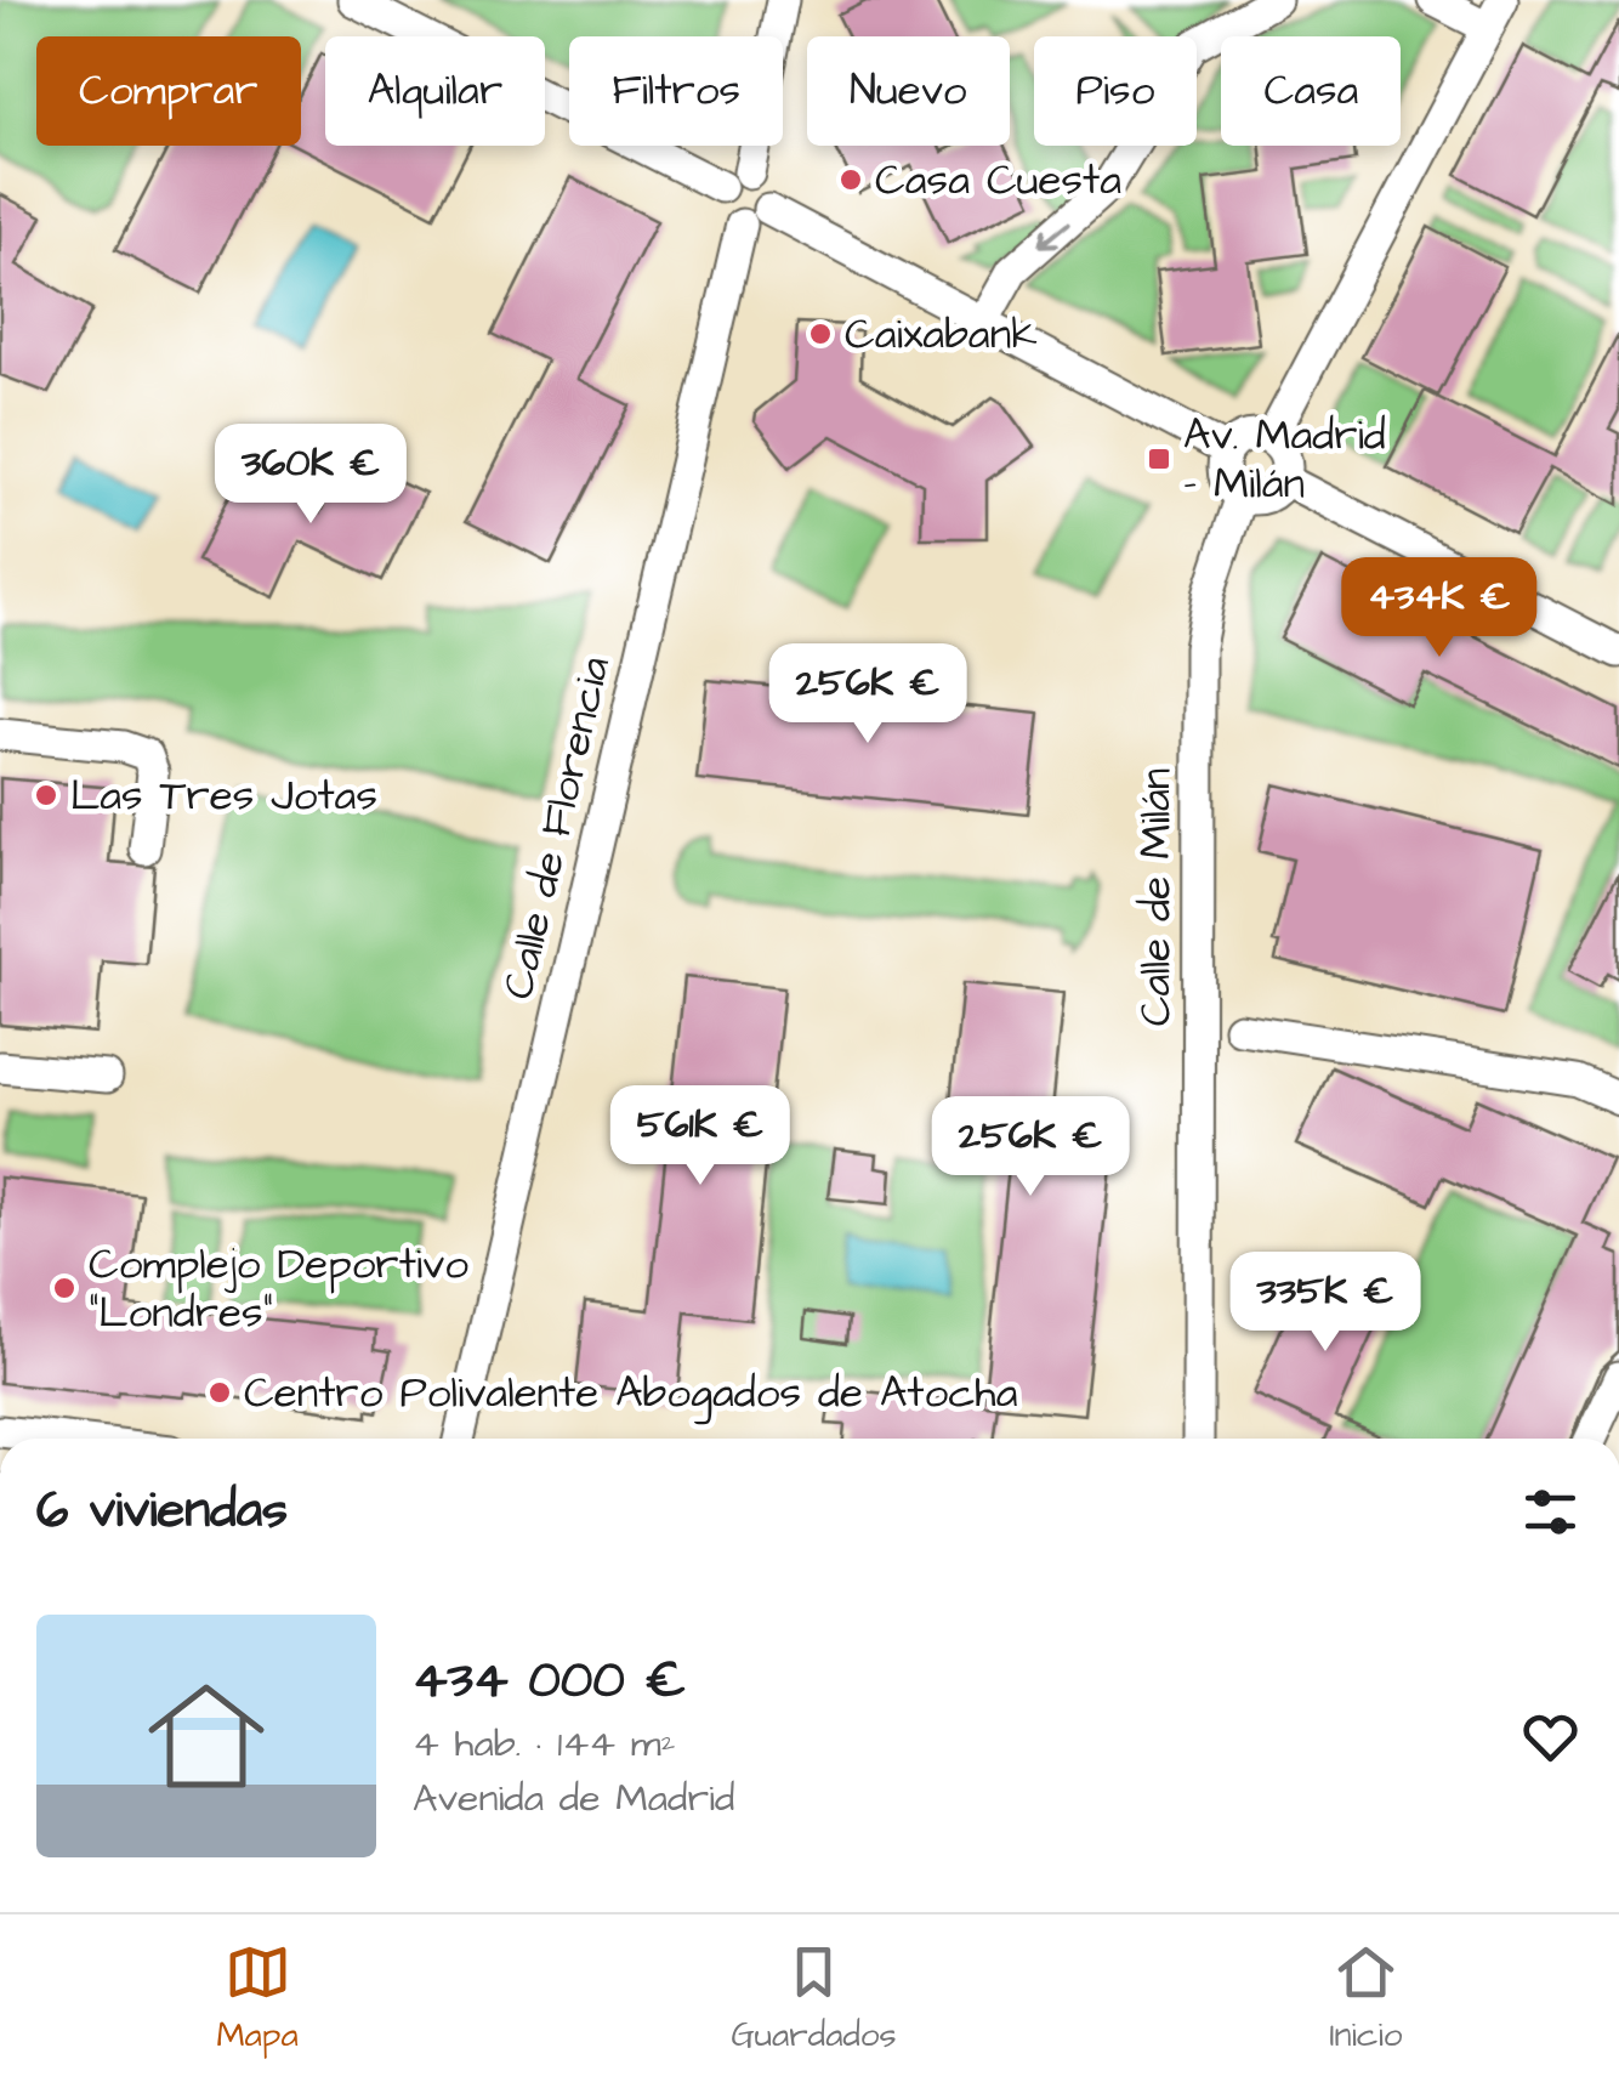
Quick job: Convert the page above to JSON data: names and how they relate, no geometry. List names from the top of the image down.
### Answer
{
  "streets": {
    "street": ["Calle de Florencia", "Calle de Milán"]
  },
  "places": {
    "other": [
      "Casa Cuesta",
      "Caixabank",
      "Las Tres Jotas",
      "Complejo Deportivo \"Londres\"",
      "Centro Polivalente Abogados de Atocha"
    ],
    "transit": ["Av. Madrid - Milán"]
  },
  "page": {
    "chip": [
      "Comprar",
      "Alquilar",
      "Filtros",
      "Nuevo",
      "Piso",
      "Casa"
    ],
    "price": [
      "360K €",
      "434K €",
      "256K €",
      "561K €",
      "256K €",
      "335K €"
    ],
    "heading": "6 viviendas",
    "list": [
      {
        "name": "434 000 €",
        "note": "4 hab. · 144 m² · Avenida de Madrid"
      }
    ],
    "tabs": ["Mapa", "Guardados", "Inicio"]
  }
}
